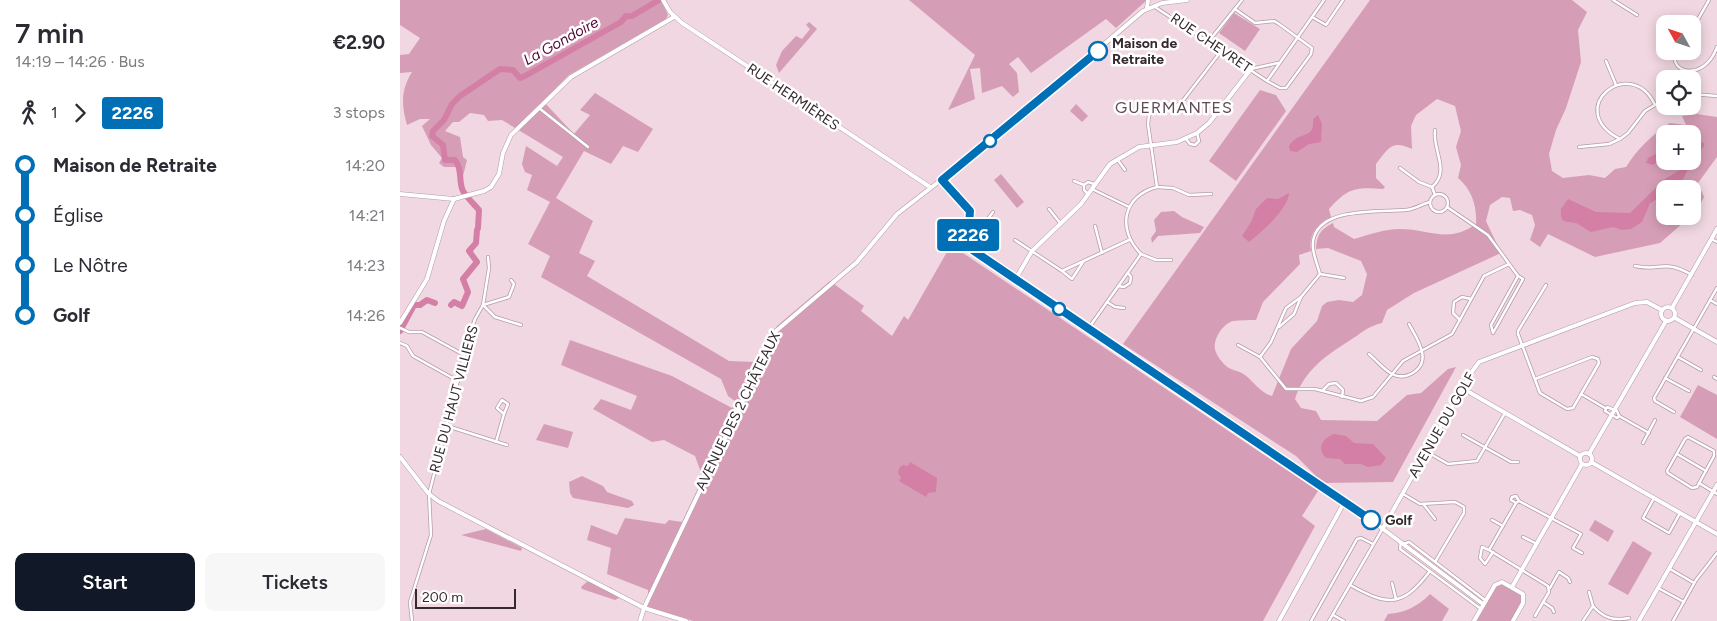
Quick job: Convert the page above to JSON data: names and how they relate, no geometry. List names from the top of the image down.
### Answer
{
  "streets": {
    "street": [
      "RUE CHEVRET",
      "RUE HERMIÈRES",
      "RUE DU HAUT VILLIERS",
      "AVENUE DES 2 CHÂTEAUX",
      "AVENUE DU GOLF"
    ]
  },
  "crossings": [
    ["RUE CHEVRET", "AVENUE DES 2 CHÂTEAUX"],
    ["RUE HERMIÈRES", "AVENUE DES 2 CHÂTEAUX"]
  ],
  "districts": ["GUERMANTES"],
  "water": ["La Gondoire"],
  "places": ["Maison de Retraite", "Golf"],
  "lines": ["bus line 2226"],
  "scale_bar": "200 m",
  "north": "top left",
  "page": {
    "heading": ["7 min", "14:19 – 14:26 · Bus", "€2.90"],
    "on_map": "2226",
    "map_buttons": ["+", "−"],
    "legs": ["1", "2226", "3 stops"],
    "list": [
      {
        "name": "Maison de Retraite",
        "value": "14:20"
      },
      {
        "name": "Église",
        "value": "14:21"
      },
      {
        "name": "Le Nôtre",
        "value": "14:23"
      },
      {
        "name": "Golf",
        "value": "14:26"
      }
    ],
    "buttons": ["Start", "Tickets"],
    "scale": "200 m"
  }
}
